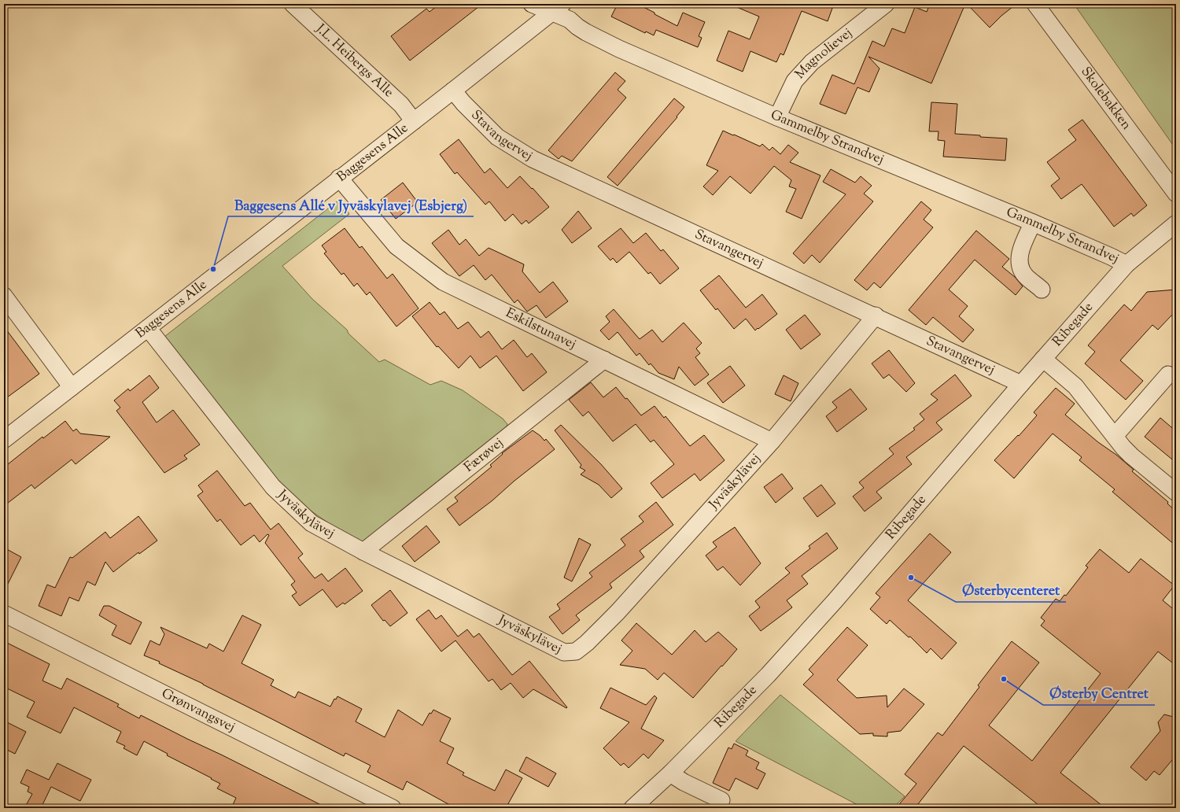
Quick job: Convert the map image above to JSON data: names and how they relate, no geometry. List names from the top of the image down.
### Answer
{
  "streets": {
    "street": [
      "Magnolievej",
      "J.L. Heibergs Alle",
      "Skolebakken",
      "Stavangervej",
      "Gammelby Strandvej",
      "Baggesens Alle",
      "Ribegade",
      "Eskilstunavej",
      "Færøvej",
      "Jyväskylävej",
      "Grønvangsvej"
    ]
  },
  "crossings": [
    ["Magnolievej", "Gammelby Strandvej"],
    ["J.L. Heibergs Alle", "Baggesens Alle"],
    ["Stavangervej", "Baggesens Alle"],
    ["Stavangervej", "Ribegade"],
    ["Stavangervej", "Jyväskylävej"],
    ["Gammelby Strandvej", "Baggesens Alle"],
    ["Gammelby Strandvej", "Ribegade"],
    ["Baggesens Alle", "Eskilstunavej"],
    ["Baggesens Alle", "Jyväskylävej"],
    ["Eskilstunavej", "Færøvej"],
    ["Eskilstunavej", "Jyväskylävej"],
    ["Færøvej", "Jyväskylävej"]
  ],
  "places": ["Baggesens Allé v Jyväskylavej (Esbjerg)", "Østerbycenteret", "Østerby Centret"]
}
